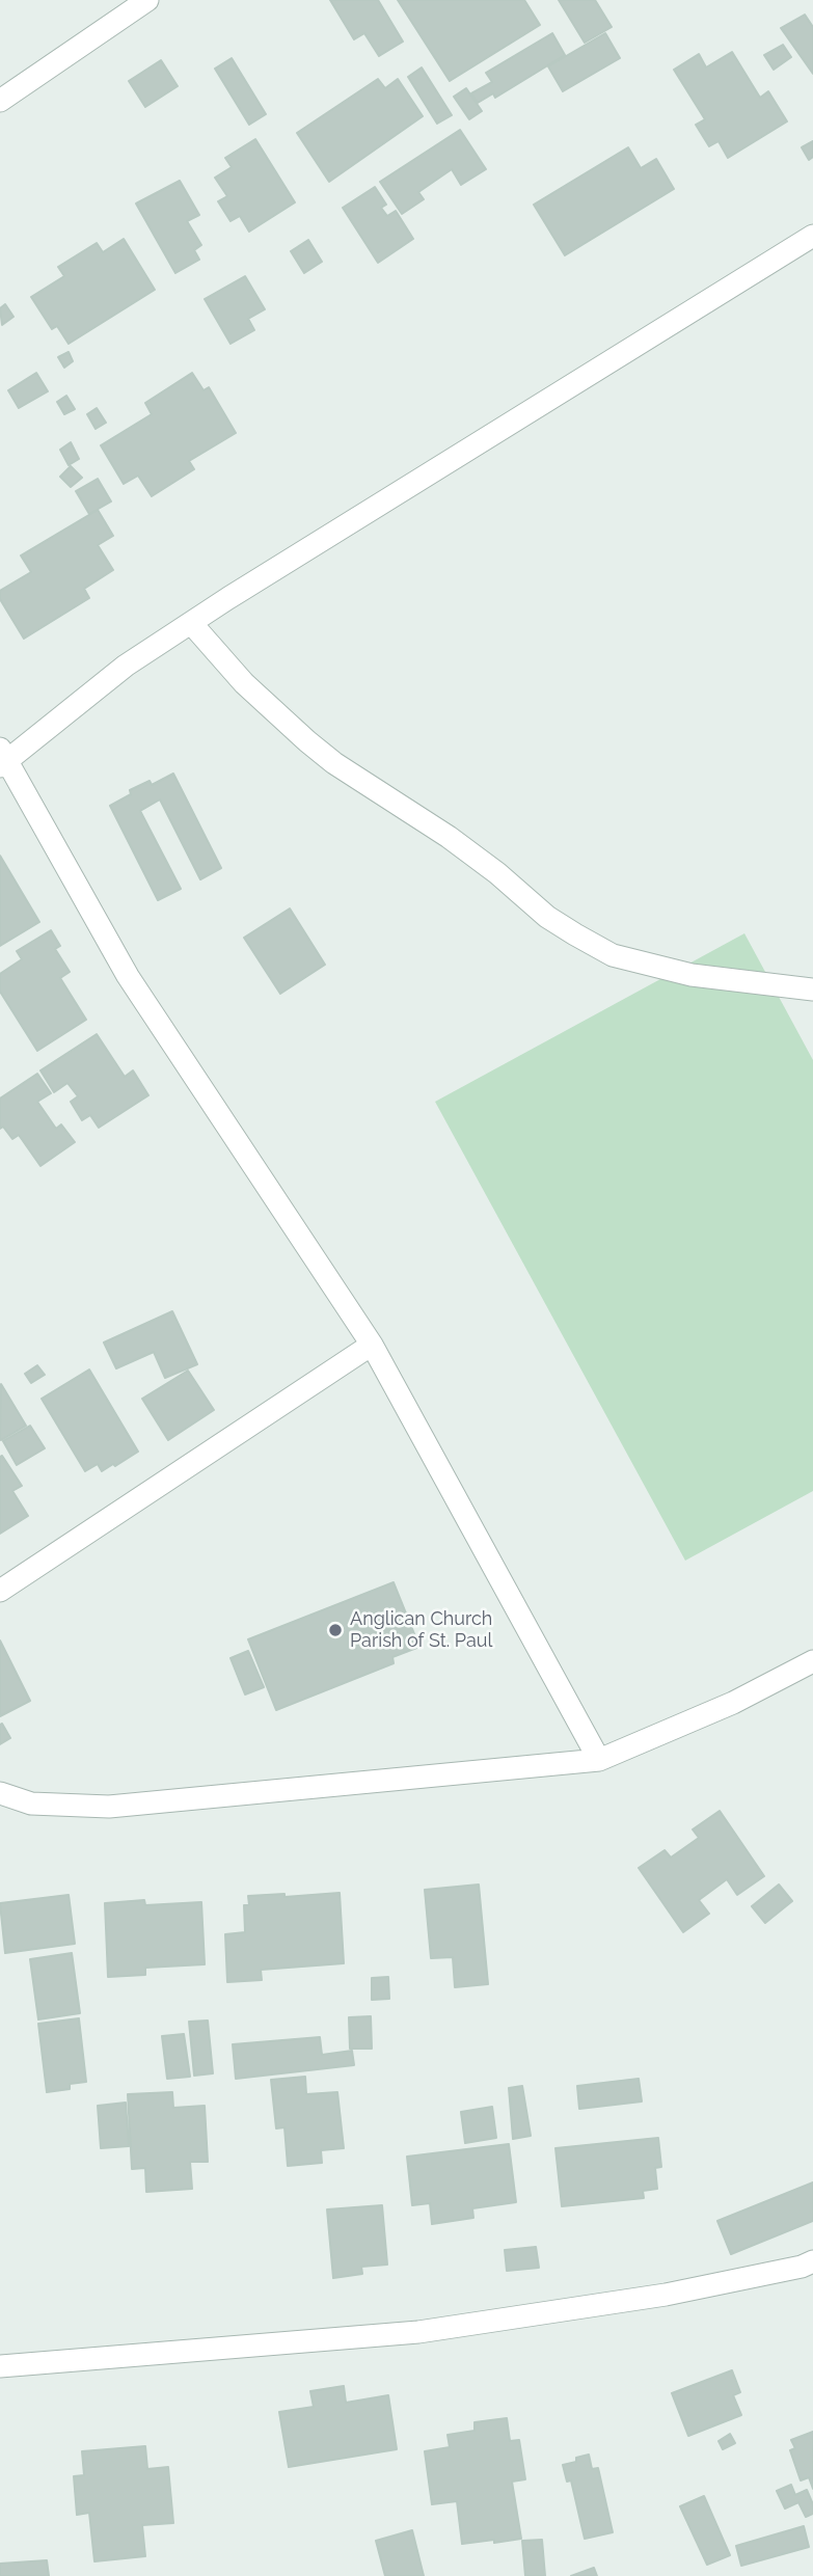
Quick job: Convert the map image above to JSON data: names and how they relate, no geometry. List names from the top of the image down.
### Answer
{
  "places": ["Anglican Church Parish of St. Paul"]
}
